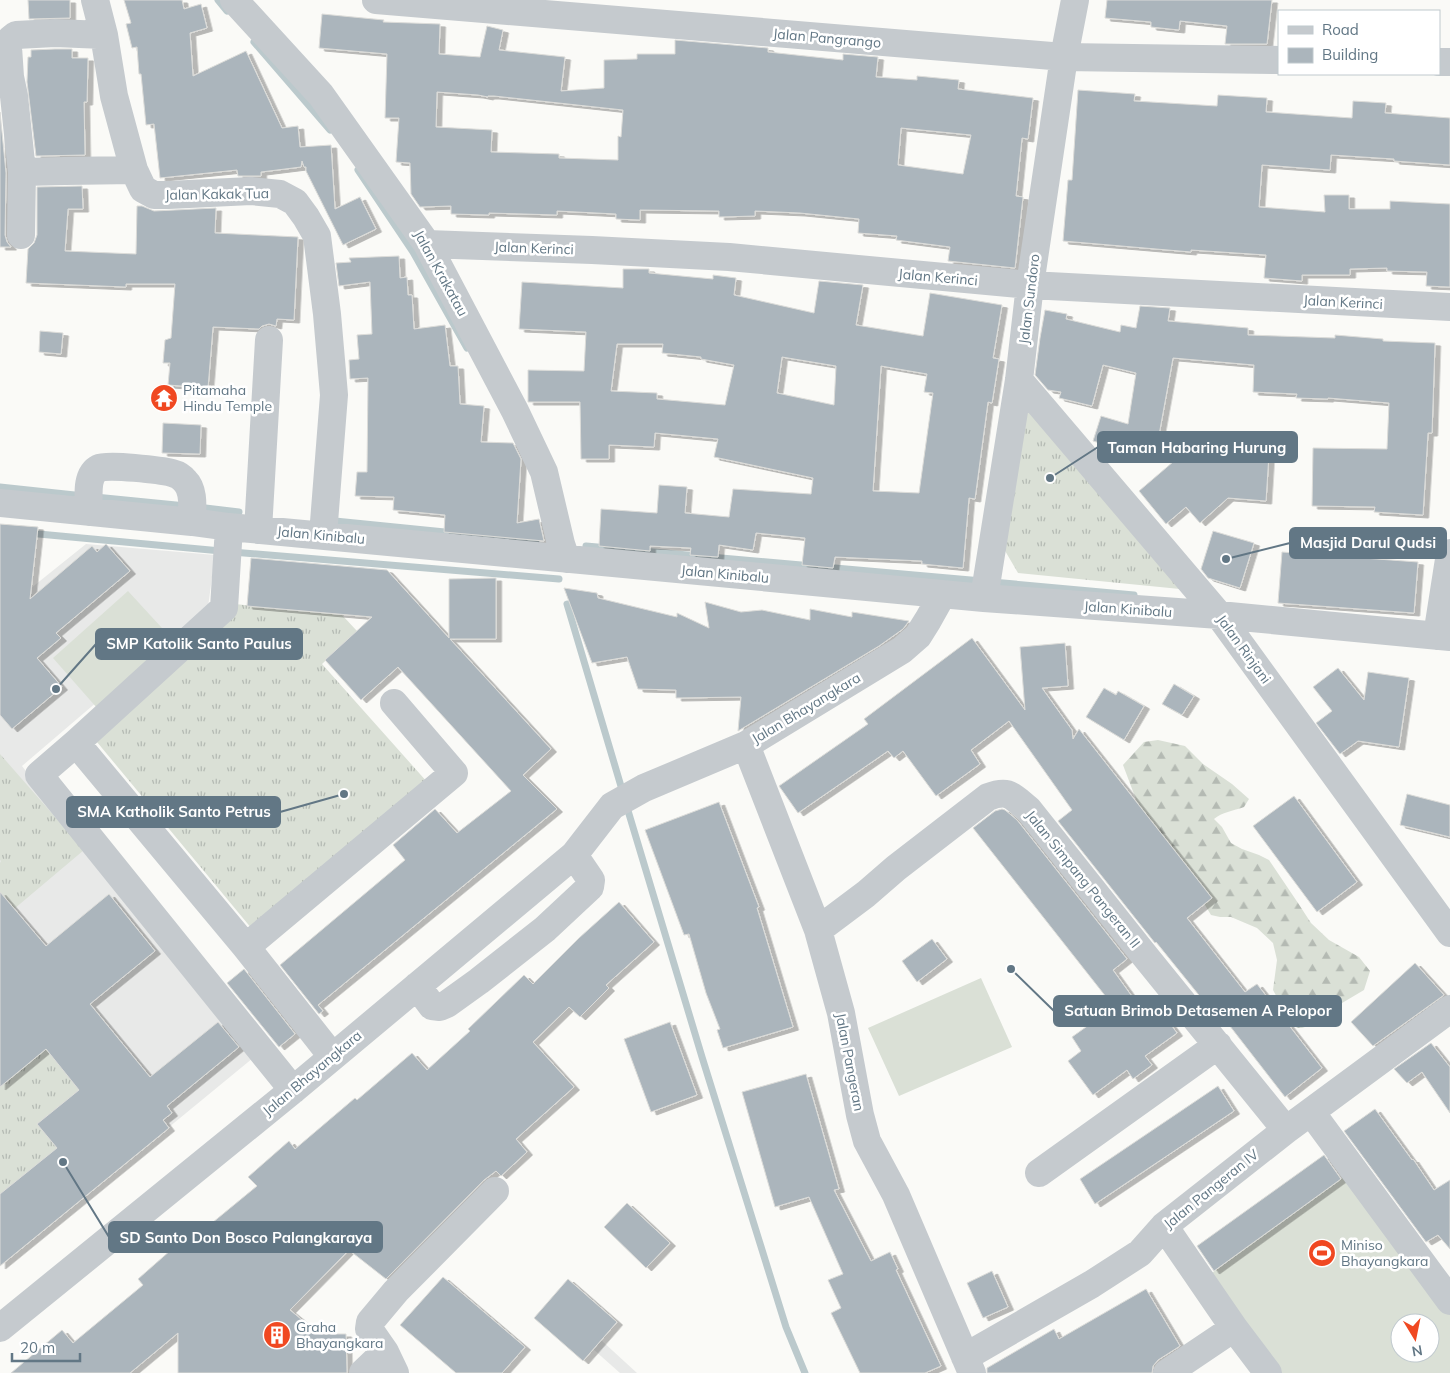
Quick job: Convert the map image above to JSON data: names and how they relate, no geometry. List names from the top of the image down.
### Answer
{
  "streets": {
    "street": [
      "Jalan Pangrango",
      "Jalan Kakak Tua",
      "Jalan Kerinci",
      "Jalan Krakatau",
      "Jalan Sundoro",
      "Jalan Kinibalu",
      "Jalan Rinjani",
      "Jalan Bhayangkara",
      "Jalan Simpang Pangeran II",
      "Jalan Pangeran",
      "Jalan Pangeran IV"
    ]
  },
  "crossings": [
    ["Jalan Pangrango", "Jalan Sundoro"],
    ["Jalan Kakak Tua", "Jalan Kinibalu"],
    ["Jalan Kerinci", "Jalan Krakatau"],
    ["Jalan Kerinci", "Jalan Sundoro"],
    ["Jalan Krakatau", "Jalan Kinibalu"],
    ["Jalan Sundoro", "Jalan Kinibalu"],
    ["Jalan Sundoro", "Jalan Rinjani"],
    ["Jalan Kinibalu", "Jalan Rinjani"],
    ["Jalan Kinibalu", "Jalan Bhayangkara"],
    ["Jalan Bhayangkara", "Jalan Pangeran"],
    ["Jalan Simpang Pangeran II", "Jalan Pangeran"],
    ["Jalan Simpang Pangeran II", "Jalan Pangeran IV"],
    ["Jalan Pangeran", "Jalan Pangeran IV"]
  ],
  "places": {
    "temple": ["Pitamaha Hindu Temple"],
    "other": [
      "Taman Habaring Hurung",
      "Masjid Darul Qudsi",
      "SMP Katolik Santo Paulus",
      "SMA Katholik Santo Petrus",
      "Satuan Brimob Detasemen A Pelopor",
      "SD Santo Don Bosco Palangkaraya"
    ],
    "sports": ["Miniso Bhayangkara"],
    "building": ["Graha Bhayangkara"]
  },
  "legend": ["Road", "Building"],
  "scale_bar": "20 m",
  "north": "bottom"
}
